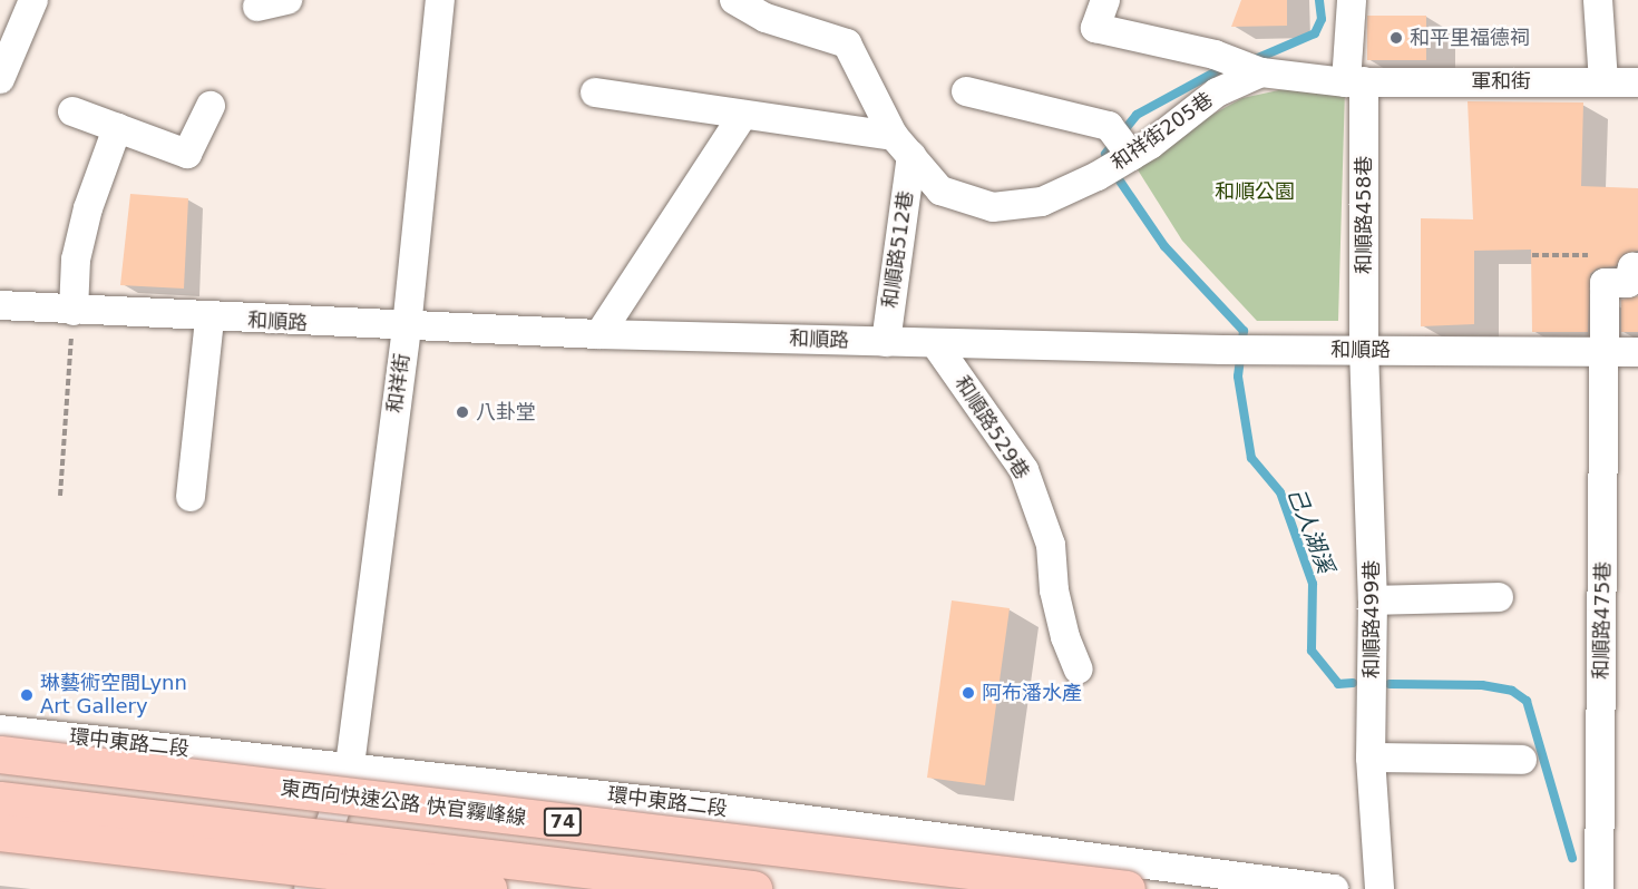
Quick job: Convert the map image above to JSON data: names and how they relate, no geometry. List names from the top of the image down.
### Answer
{
  "streets": {
    "highway": ["東西向快速公路 快官霧峰線", "74"],
    "street": [
      "軍和街",
      "和祥街205巷",
      "和順路458巷",
      "和順路512巷",
      "和順路",
      "和祥街",
      "和順路529巷",
      "和順路499巷",
      "和順路475巷",
      "環中東路二段"
    ]
  },
  "crossings": [
    ["軍和街", "和順路458巷"],
    ["和祥街205巷", "和順路512巷"],
    ["和順路458巷", "和順路"],
    ["和順路458巷", "和順路499巷"],
    ["和順路512巷", "和順路"],
    ["和順路", "和祥街"],
    ["和順路", "和順路529巷"],
    ["和順路", "和順路499巷"],
    ["和順路", "和順路475巷"],
    ["和祥街", "環中東路二段"]
  ],
  "water": ["己人湖溪"],
  "parks": ["和順公園"],
  "places": [
    "和平里福德祠",
    "八卦堂",
    "阿布潘水產",
    "琳藝術空間Lynn Art Gallery"
  ]
}
